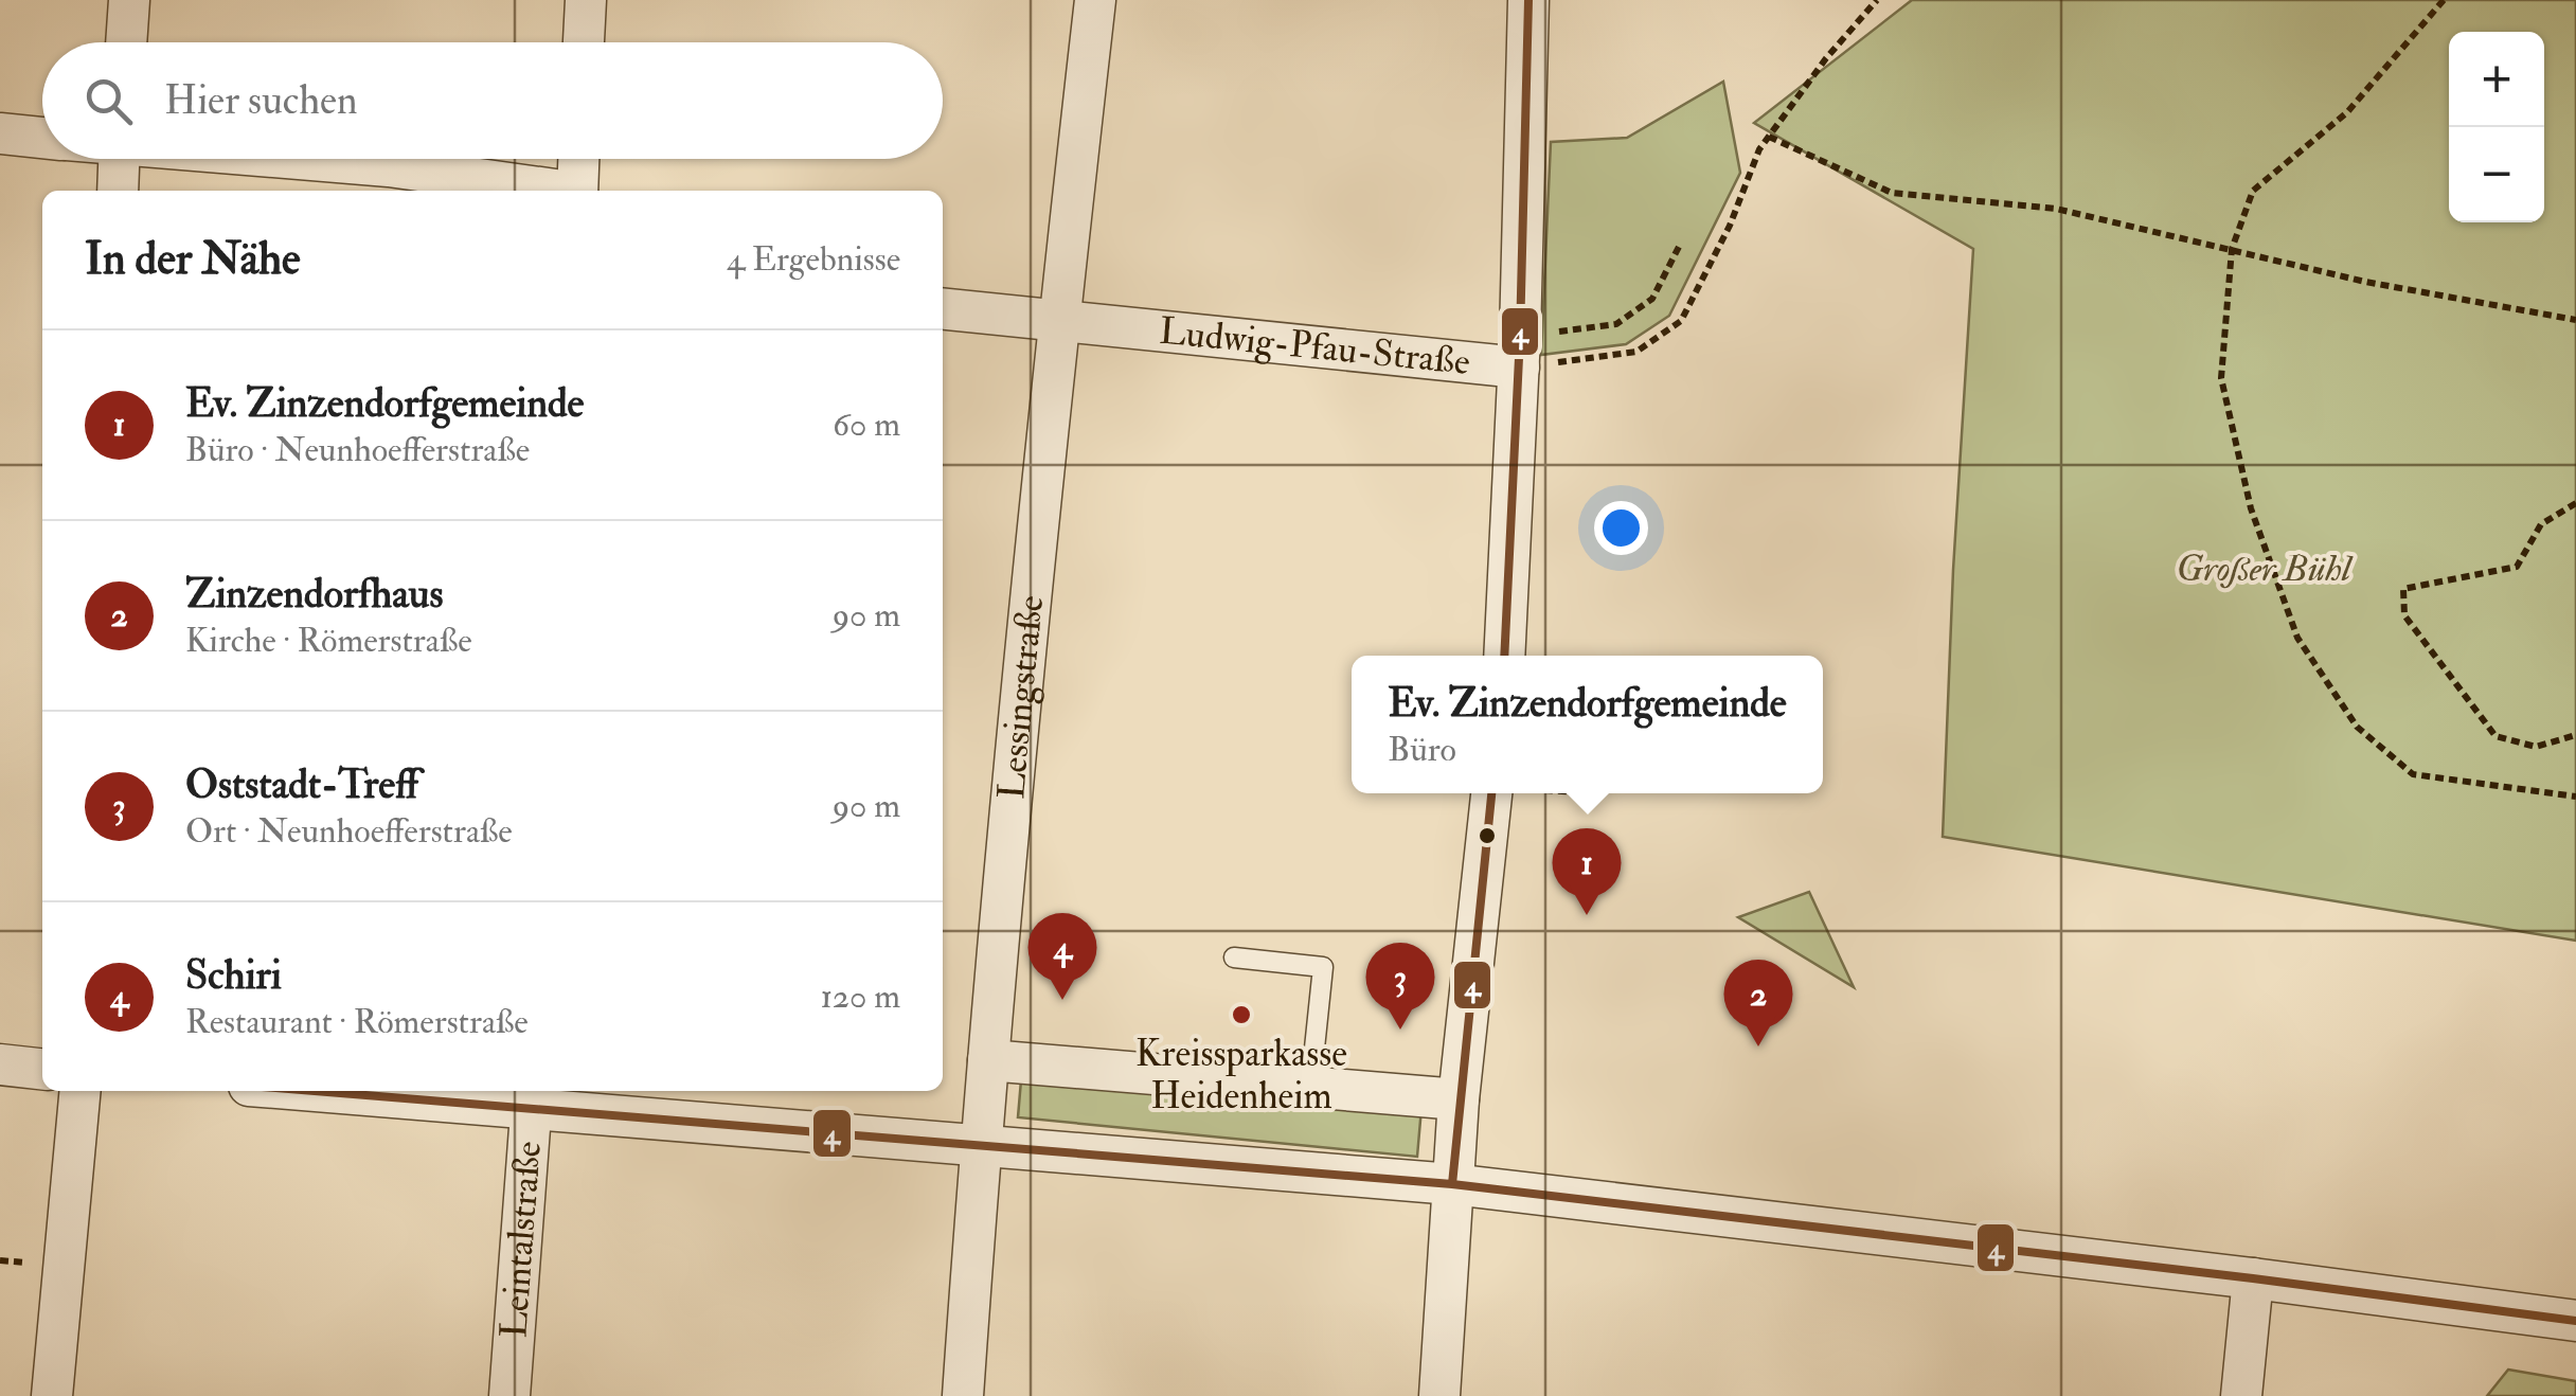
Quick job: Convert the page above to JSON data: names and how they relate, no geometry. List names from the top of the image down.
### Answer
{
  "streets": {
    "street": ["Ludwig-Pfau-Straße", "Lessingstraße", "Leintalstraße"]
  },
  "crossings": [
    ["Ludwig-Pfau-Straße", "Lessingstraße"]
  ],
  "parks": ["Großer Bühl"],
  "places": ["Kreissparkasse Heidenheim"],
  "lines": ["transit line 4"],
  "page": {
    "map_buttons": ["+", "−"],
    "search": "Hier suchen",
    "heading": ["In der Nähe", "4 Ergebnisse"],
    "list": [
      {
        "mark": "1",
        "name": "Ev. Zinzendorfgemeinde",
        "note": "Büro · Neunhoefferstraße",
        "value": "60 m"
      },
      {
        "mark": "2",
        "name": "Zinzendorfhaus",
        "note": "Kirche · Römerstraße",
        "value": "90 m"
      },
      {
        "mark": "3",
        "name": "Oststadt-Treff",
        "note": "Ort · Neunhoefferstraße",
        "value": "90 m"
      },
      {
        "mark": "4",
        "name": "Schiri",
        "note": "Restaurant · Römerstraße",
        "value": "120 m"
      }
    ],
    "popup": ["Ev. Zinzendorfgemeinde", "Büro"],
    "pins": [
      "1",
      "4",
      "3",
      "2"
    ]
  }
}
